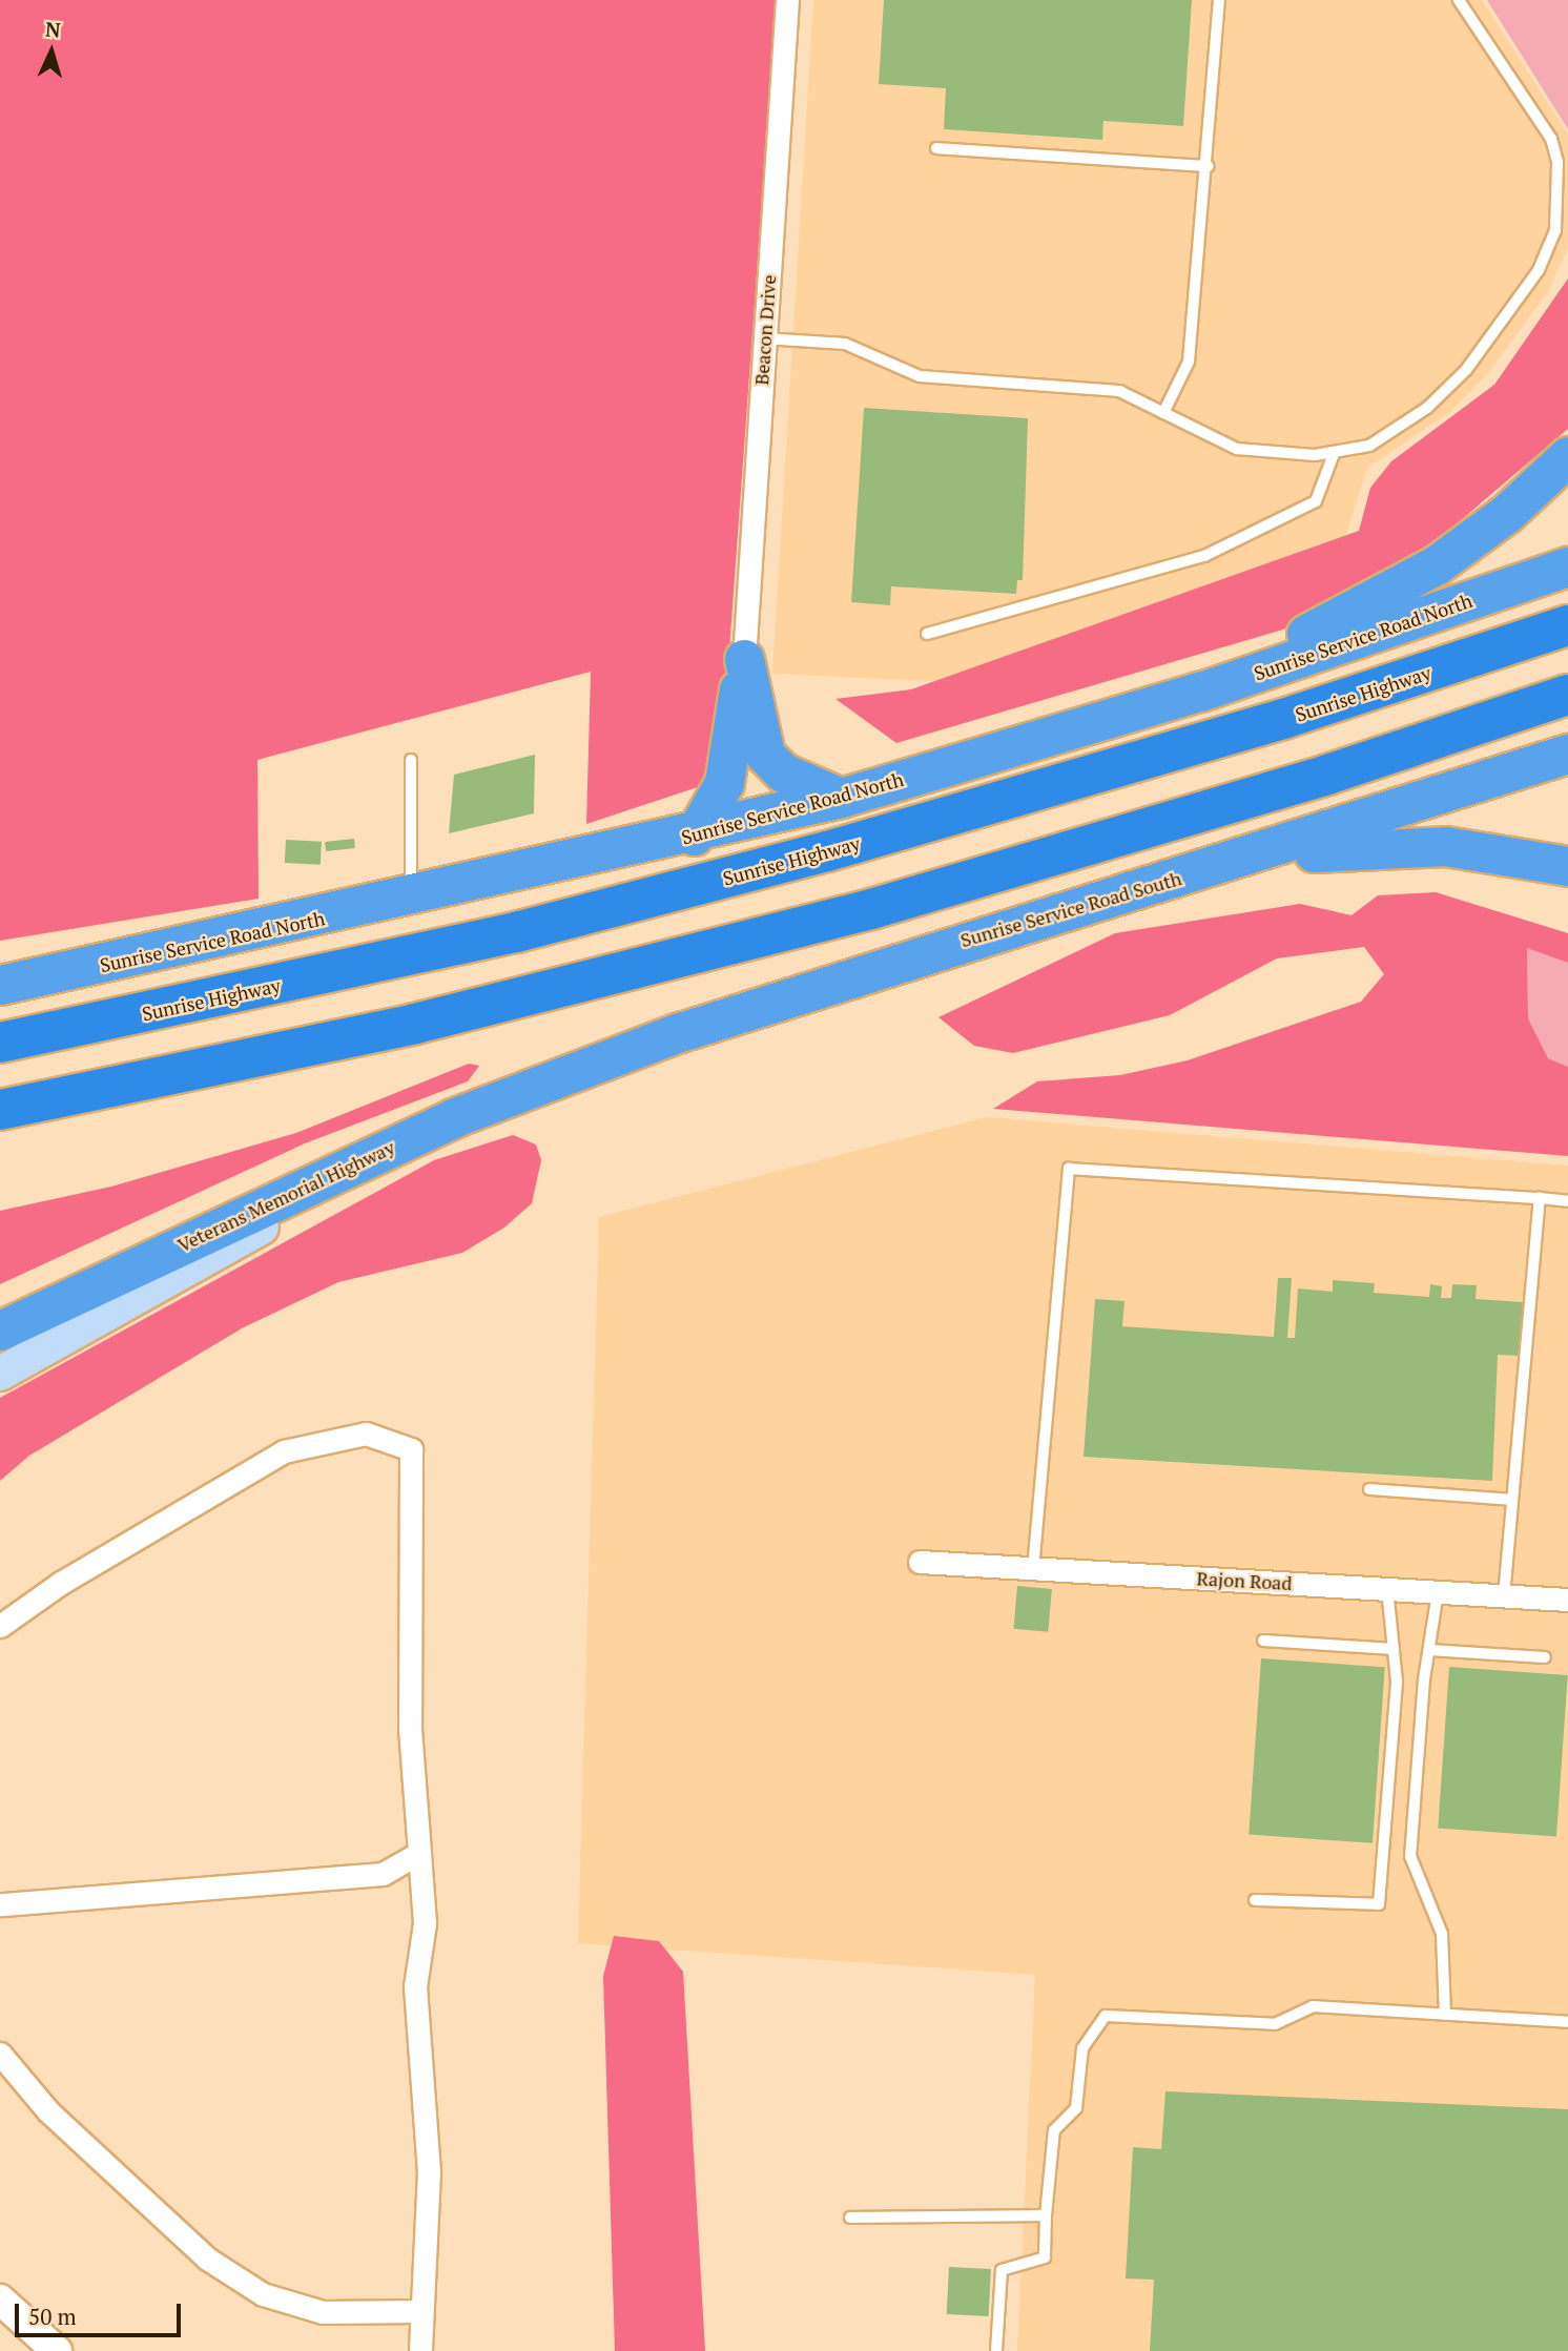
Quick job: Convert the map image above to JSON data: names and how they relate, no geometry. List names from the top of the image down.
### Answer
{
  "streets": {
    "highway": [
      "Sunrise Service Road North",
      "Sunrise Highway",
      "Sunrise Service Road South",
      "Veterans Memorial Highway"
    ],
    "street": ["Beacon Drive", "Rajon Road"]
  },
  "crossings": [
    ["Sunrise Service Road South", "Veterans Memorial Highway"]
  ],
  "scale_bar": "50 m",
  "north": "top"
}
